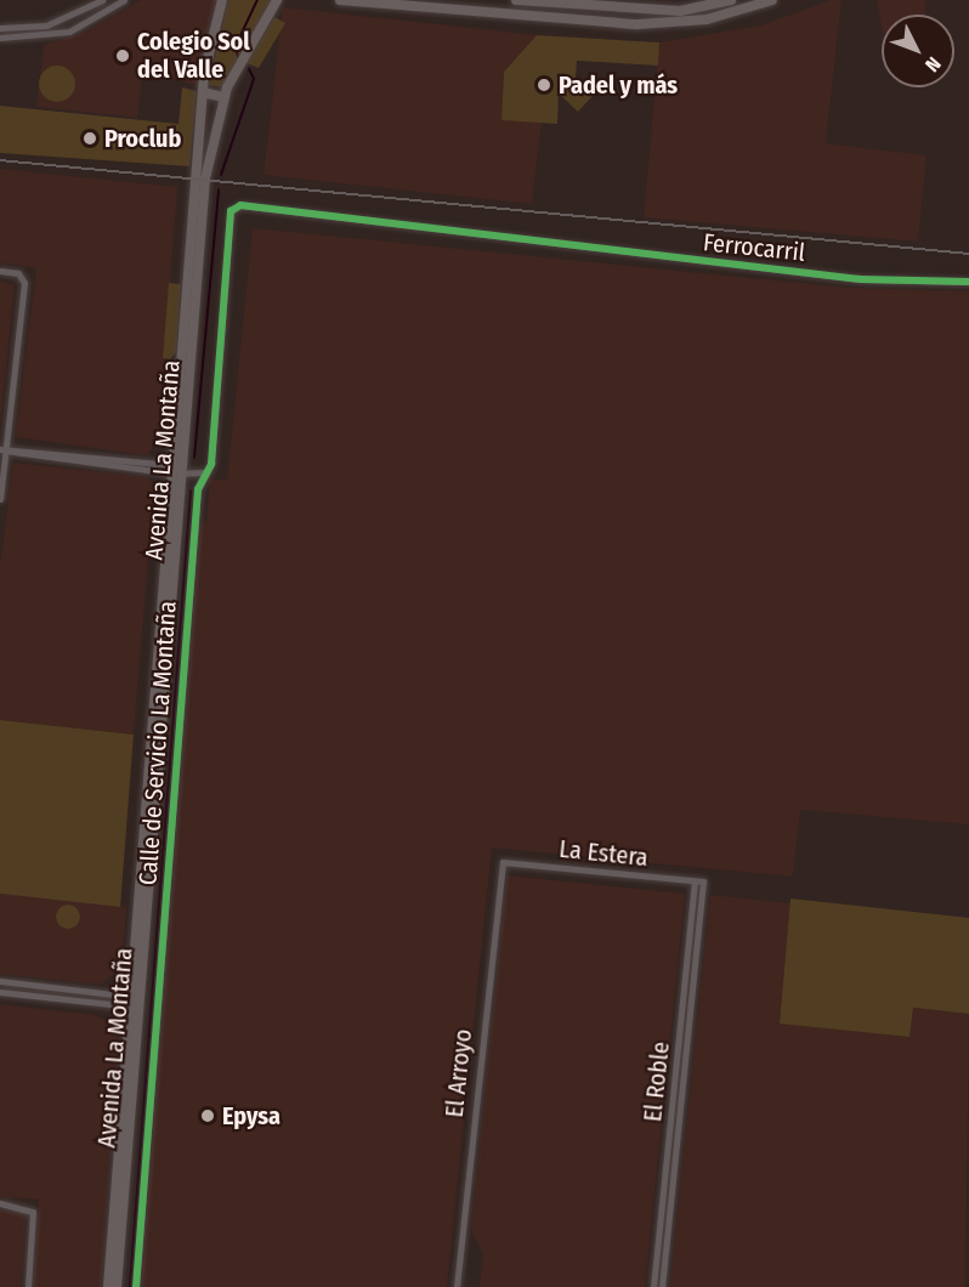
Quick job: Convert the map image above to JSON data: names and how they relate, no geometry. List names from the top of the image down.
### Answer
{
  "streets": {
    "main road": ["Avenida La Montaña"],
    "street": [
      "Ferrocarril",
      "Calle de Servicio La Montaña",
      "La Estera",
      "El Arroyo",
      "El Roble"
    ]
  },
  "crossings": [
    ["Ferrocarril", "Calle de Servicio La Montaña"],
    ["La Estera", "El Arroyo"],
    ["La Estera", "El Roble"]
  ],
  "places": [
    "Colegio Sol del Valle",
    "Padel y más",
    "Proclub",
    "Epysa"
  ],
  "north": "bottom right"
}
